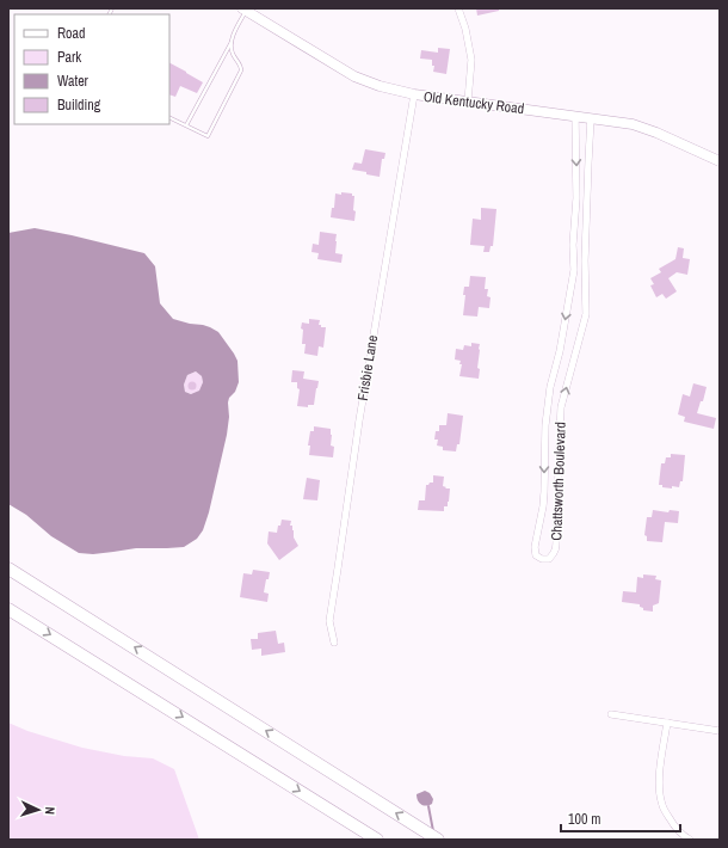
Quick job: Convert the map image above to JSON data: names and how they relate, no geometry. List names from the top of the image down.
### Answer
{
  "streets": {
    "street": ["Old Kentucky Road", "Frisbie Lane", "Chattsworth Boulevard"]
  },
  "crossings": [
    ["Old Kentucky Road", "Frisbie Lane"],
    ["Old Kentucky Road", "Chattsworth Boulevard"]
  ],
  "legend": [
    "Road",
    "Park",
    "Water",
    "Building"
  ],
  "scale_bar": "100 m",
  "north": "right"
}
